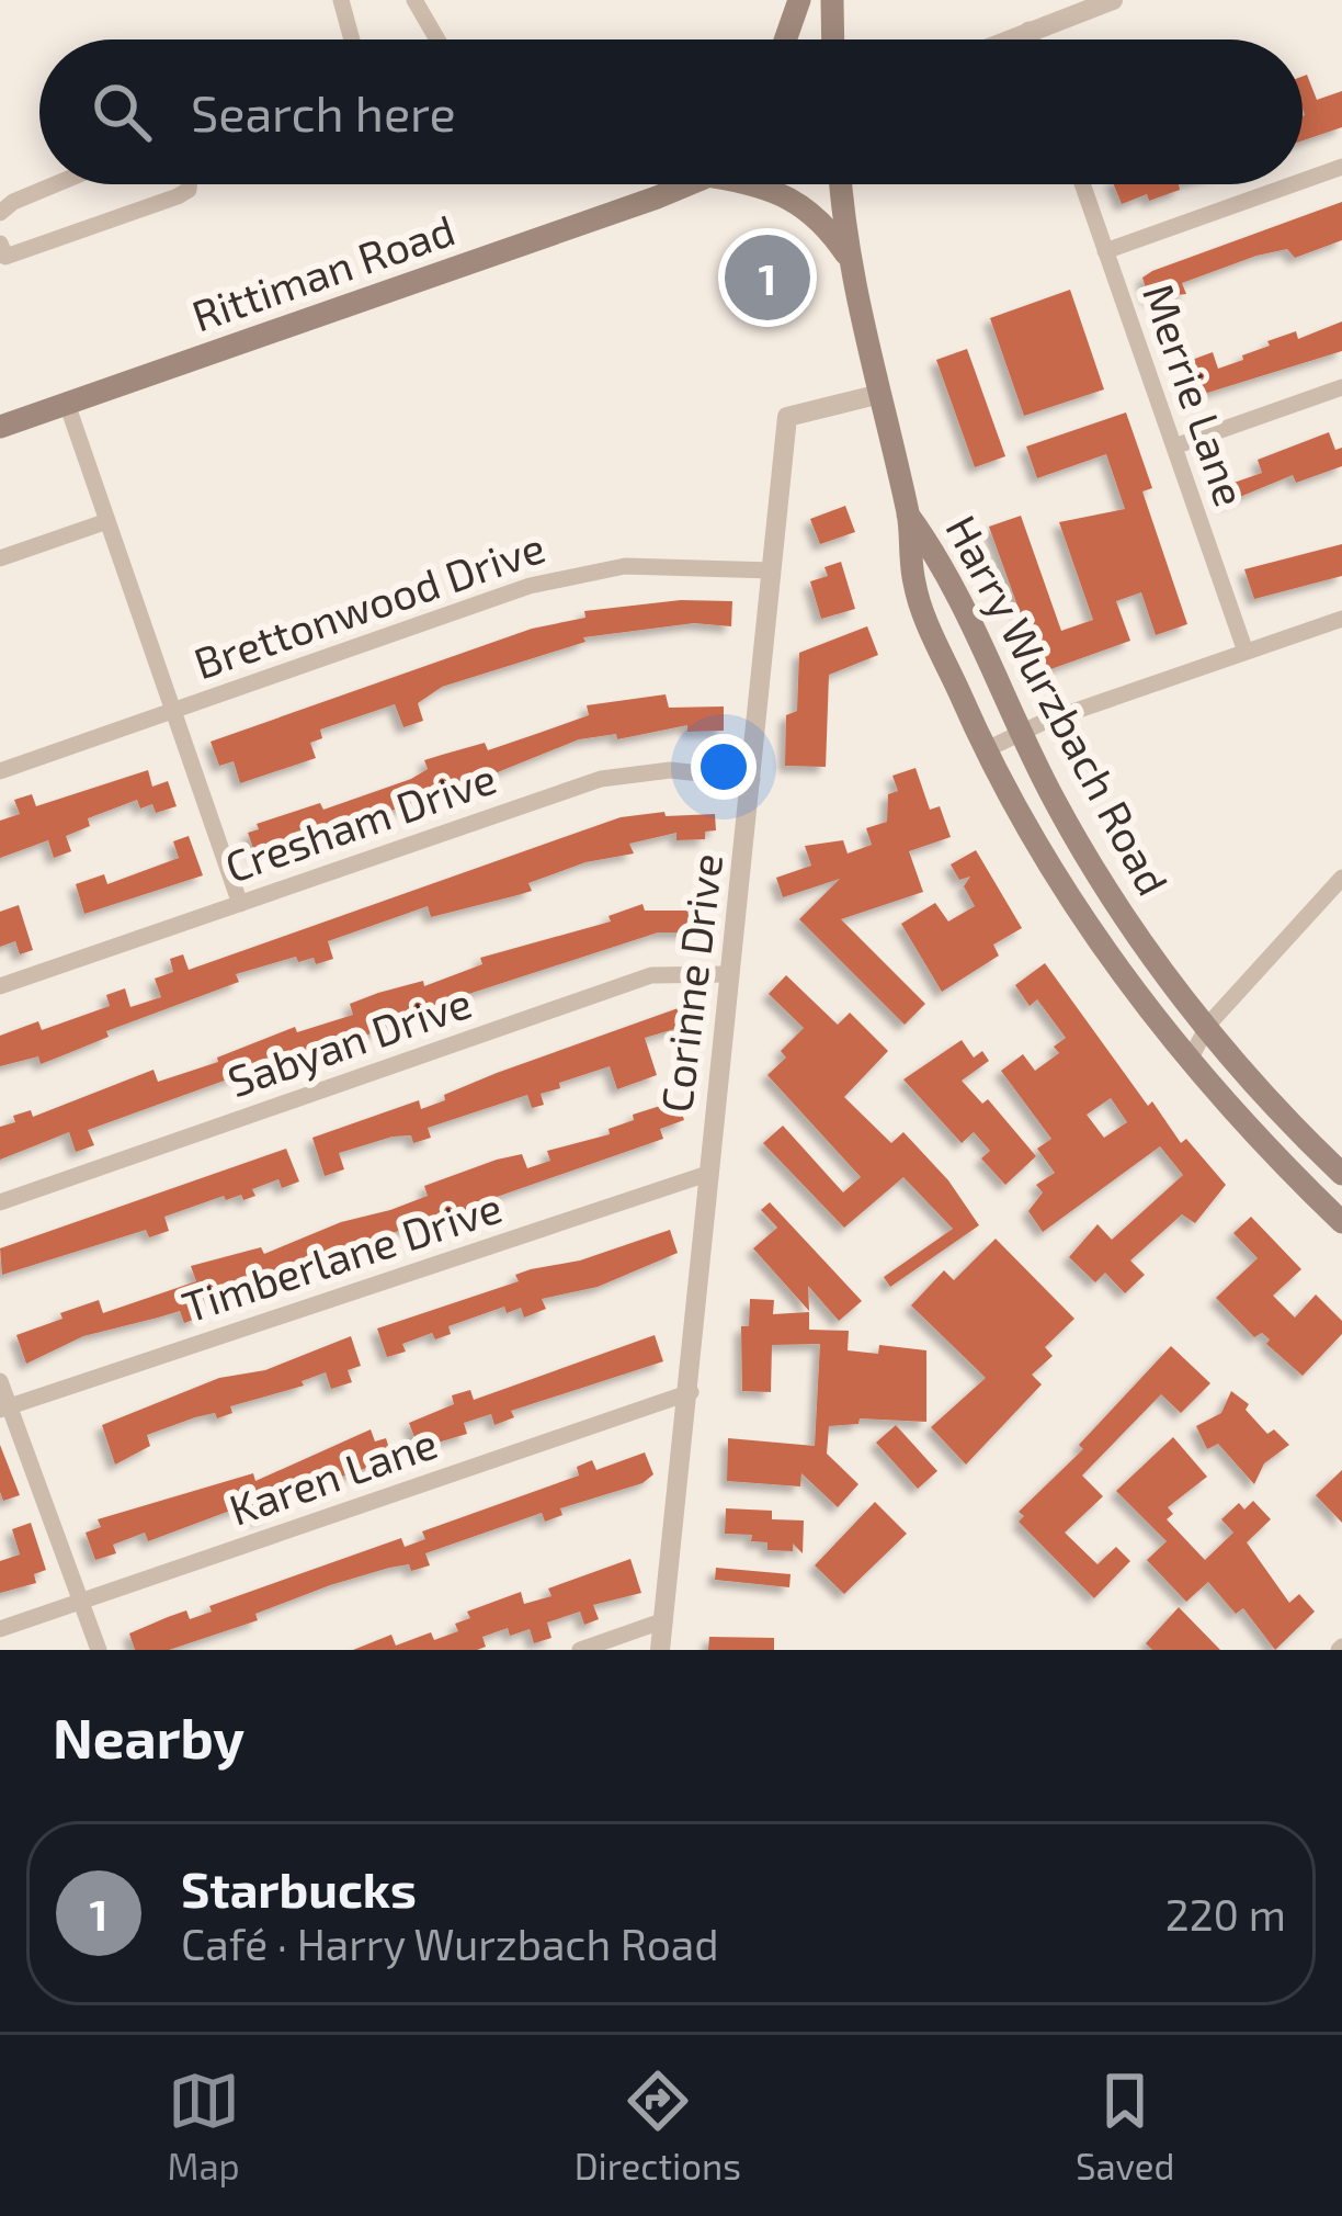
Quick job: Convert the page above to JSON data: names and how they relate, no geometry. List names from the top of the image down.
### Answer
{
  "streets": {
    "main road": ["Rittiman Road", "Harry Wurzbach Road"],
    "street": [
      "Merrie Lane",
      "Brettonwood Drive",
      "Cresham Drive",
      "Corinne Drive",
      "Sabyan Drive",
      "Timberlane Drive",
      "Karen Lane"
    ]
  },
  "crossings": [
    ["Brettonwood Drive", "Corinne Drive"],
    ["Harry Wurzbach Road", "Corinne Drive"],
    ["Cresham Drive", "Corinne Drive"],
    ["Corinne Drive", "Sabyan Drive"],
    ["Corinne Drive", "Timberlane Drive"],
    ["Corinne Drive", "Karen Lane"]
  ],
  "page": {
    "search": "Search here",
    "pins": "1",
    "heading": "Nearby",
    "list": [
      {
        "mark": "1",
        "name": "Starbucks",
        "note": "Café · Harry Wurzbach Road",
        "value": "220 m"
      }
    ],
    "nav": ["Map", "Directions", "Saved"]
  }
}
